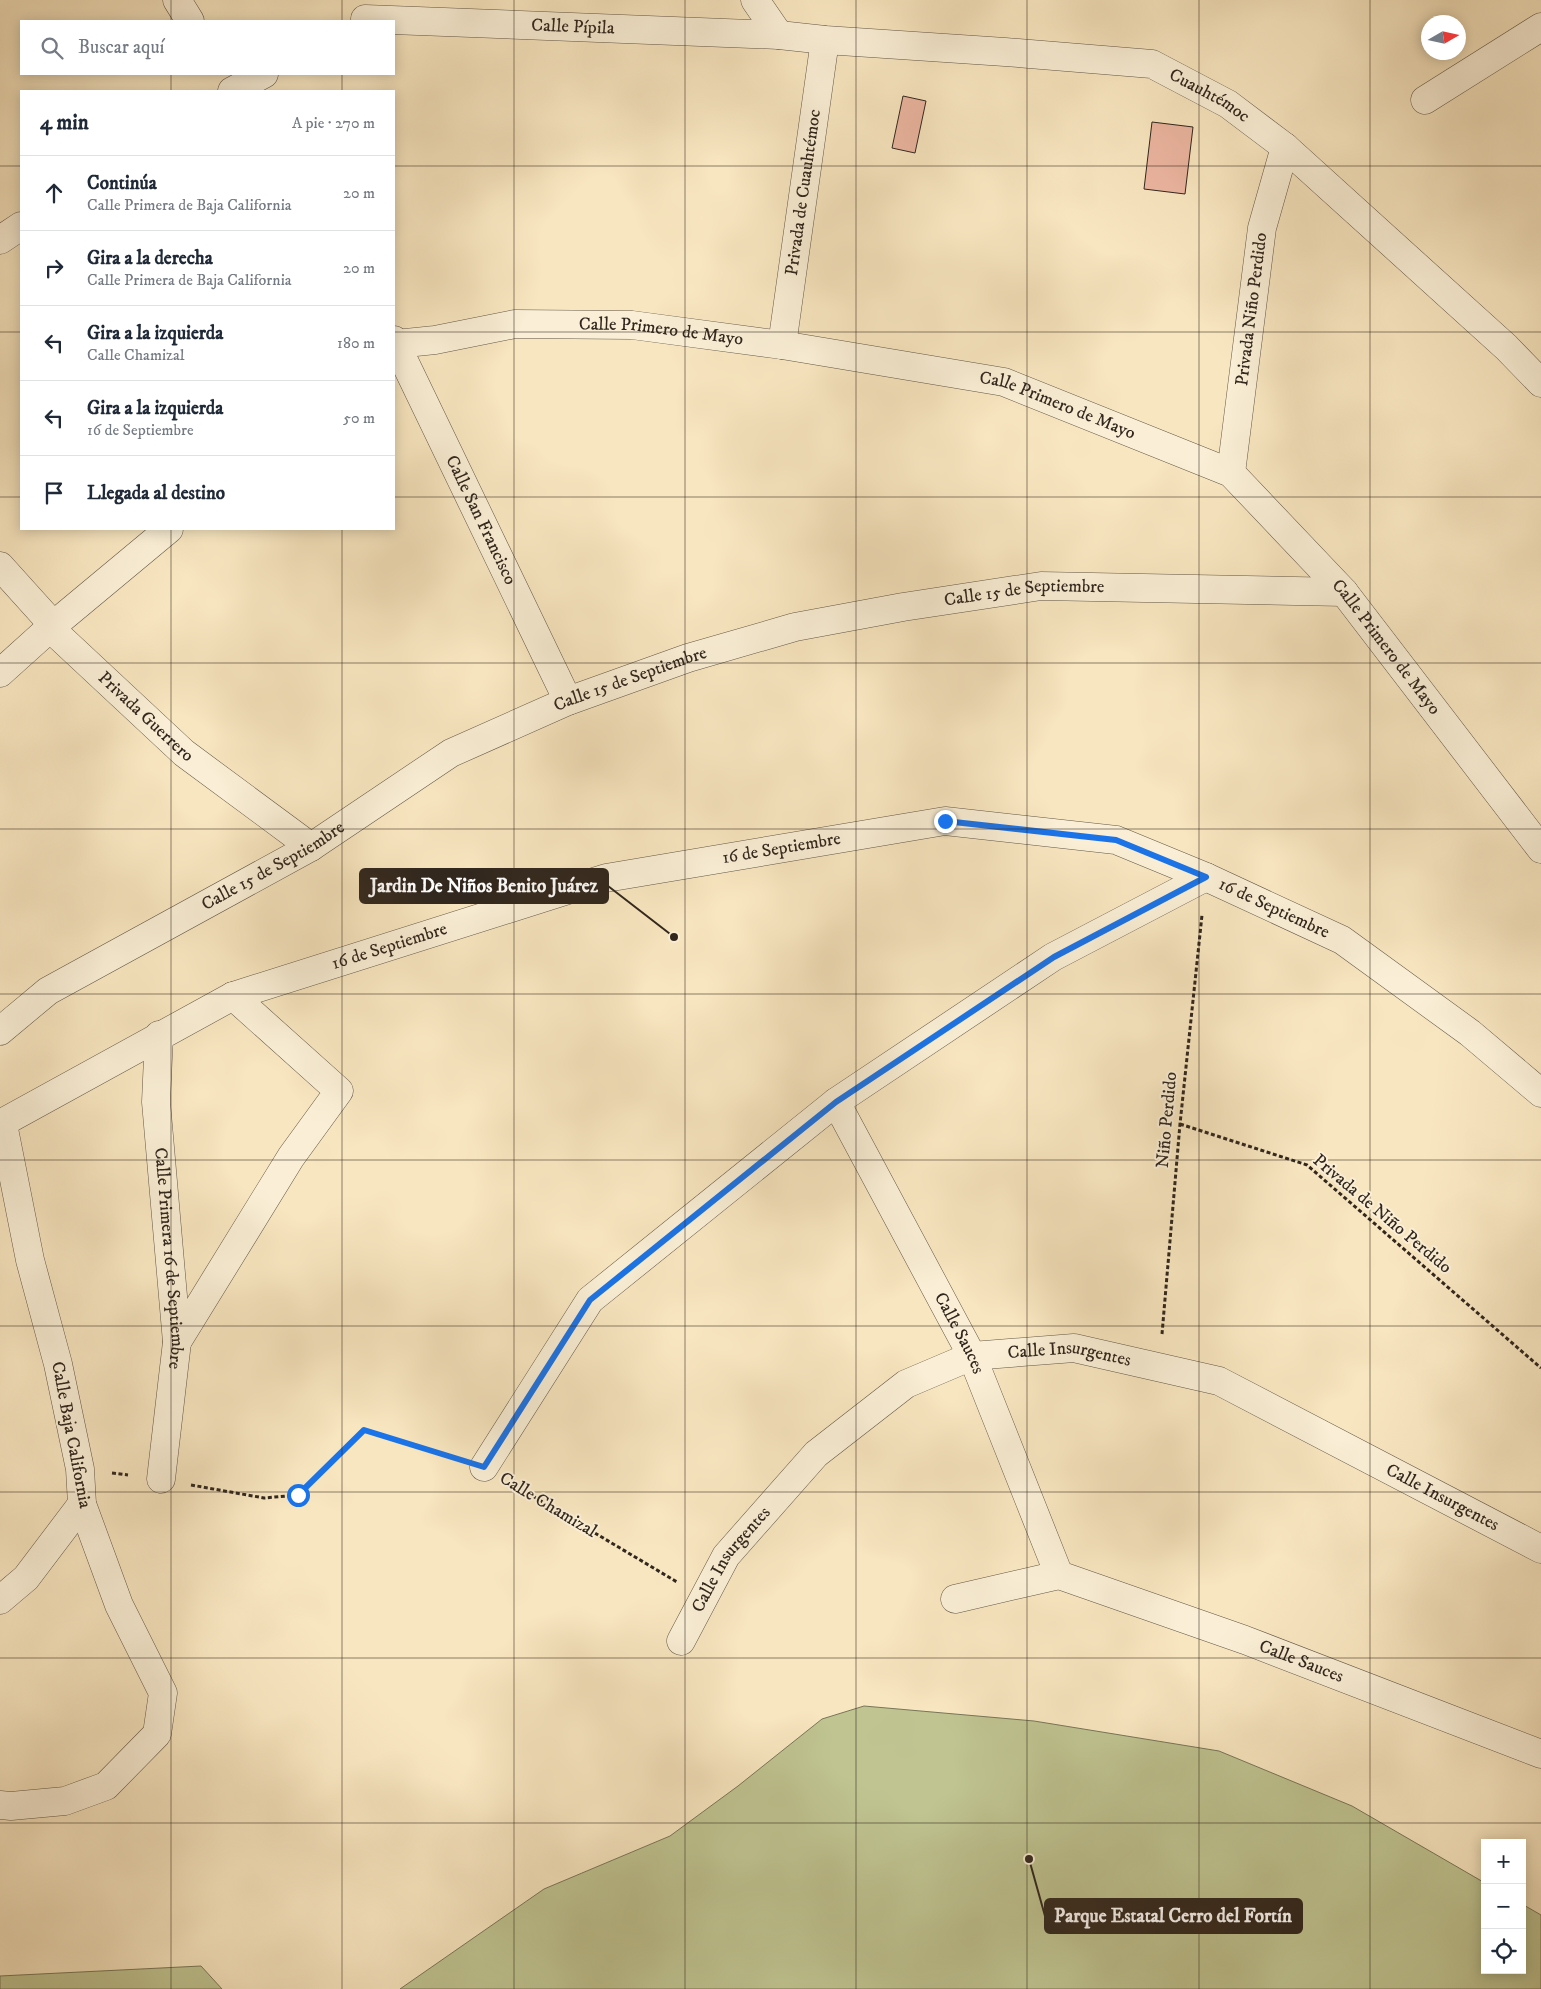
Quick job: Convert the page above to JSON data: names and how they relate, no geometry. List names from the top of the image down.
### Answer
{
  "streets": {
    "street": [
      "Calle Pípila",
      "Cuauhtémoc",
      "Privada de Cuauhtémoc",
      "Privada Niño Perdido",
      "Calle Primero de Mayo",
      "Calle San Francisco",
      "Calle 15 de Septiembre",
      "Privada Guerrero",
      "16 de Septiembre",
      "Calle Primera 16 de Septiembre",
      "Calle Sauces",
      "Calle Insurgentes",
      "Calle Baja California",
      "Calle Chamizal"
    ],
    "path": ["Niño Perdido", "Privada de Niño Perdido"]
  },
  "crossings": [
    ["Calle Pípila", "Cuauhtémoc"],
    ["Cuauhtémoc", "Privada de Cuauhtémoc"],
    ["Cuauhtémoc", "Privada Niño Perdido"],
    ["Privada de Cuauhtémoc", "Calle Primero de Mayo"],
    ["Privada Niño Perdido", "Calle Primero de Mayo"],
    ["Calle Primero de Mayo", "Calle San Francisco"],
    ["Calle Primero de Mayo", "Calle 15 de Septiembre"],
    ["Calle San Francisco", "Calle 15 de Septiembre"],
    ["Calle 15 de Septiembre", "Privada Guerrero"],
    ["16 de Septiembre", "Niño Perdido"],
    ["16 de Septiembre", "Calle Primera 16 de Septiembre"],
    ["16 de Septiembre", "Calle Baja California"],
    ["16 de Septiembre", "Calle Chamizal"],
    ["Niño Perdido", "Privada de Niño Perdido"],
    ["Niño Perdido", "Calle Insurgentes"],
    ["Niño Perdido", "Calle Chamizal"],
    ["Calle Sauces", "Calle Insurgentes"],
    ["Calle Sauces", "Calle Chamizal"],
    ["Calle Insurgentes", "Calle Chamizal"]
  ],
  "places": ["Jardin De Niños Benito Juárez", "Parque Estatal Cerro del Fortín"],
  "north": "right",
  "page": {
    "search": "Buscar aquí",
    "heading": ["4 min", "A pie · 270 m"],
    "list": [
      ["Continúa", "Calle Primera de Baja California", "20 m"],
      ["Gira a la derecha", "Calle Primera de Baja California", "20 m"],
      ["Gira a la izquierda", "Calle Chamizal", "180 m"],
      ["Gira a la izquierda", "16 de Septiembre", "50 m"],
      "Llegada al destino"
    ],
    "map_buttons": ["+", "−"]
  }
}
